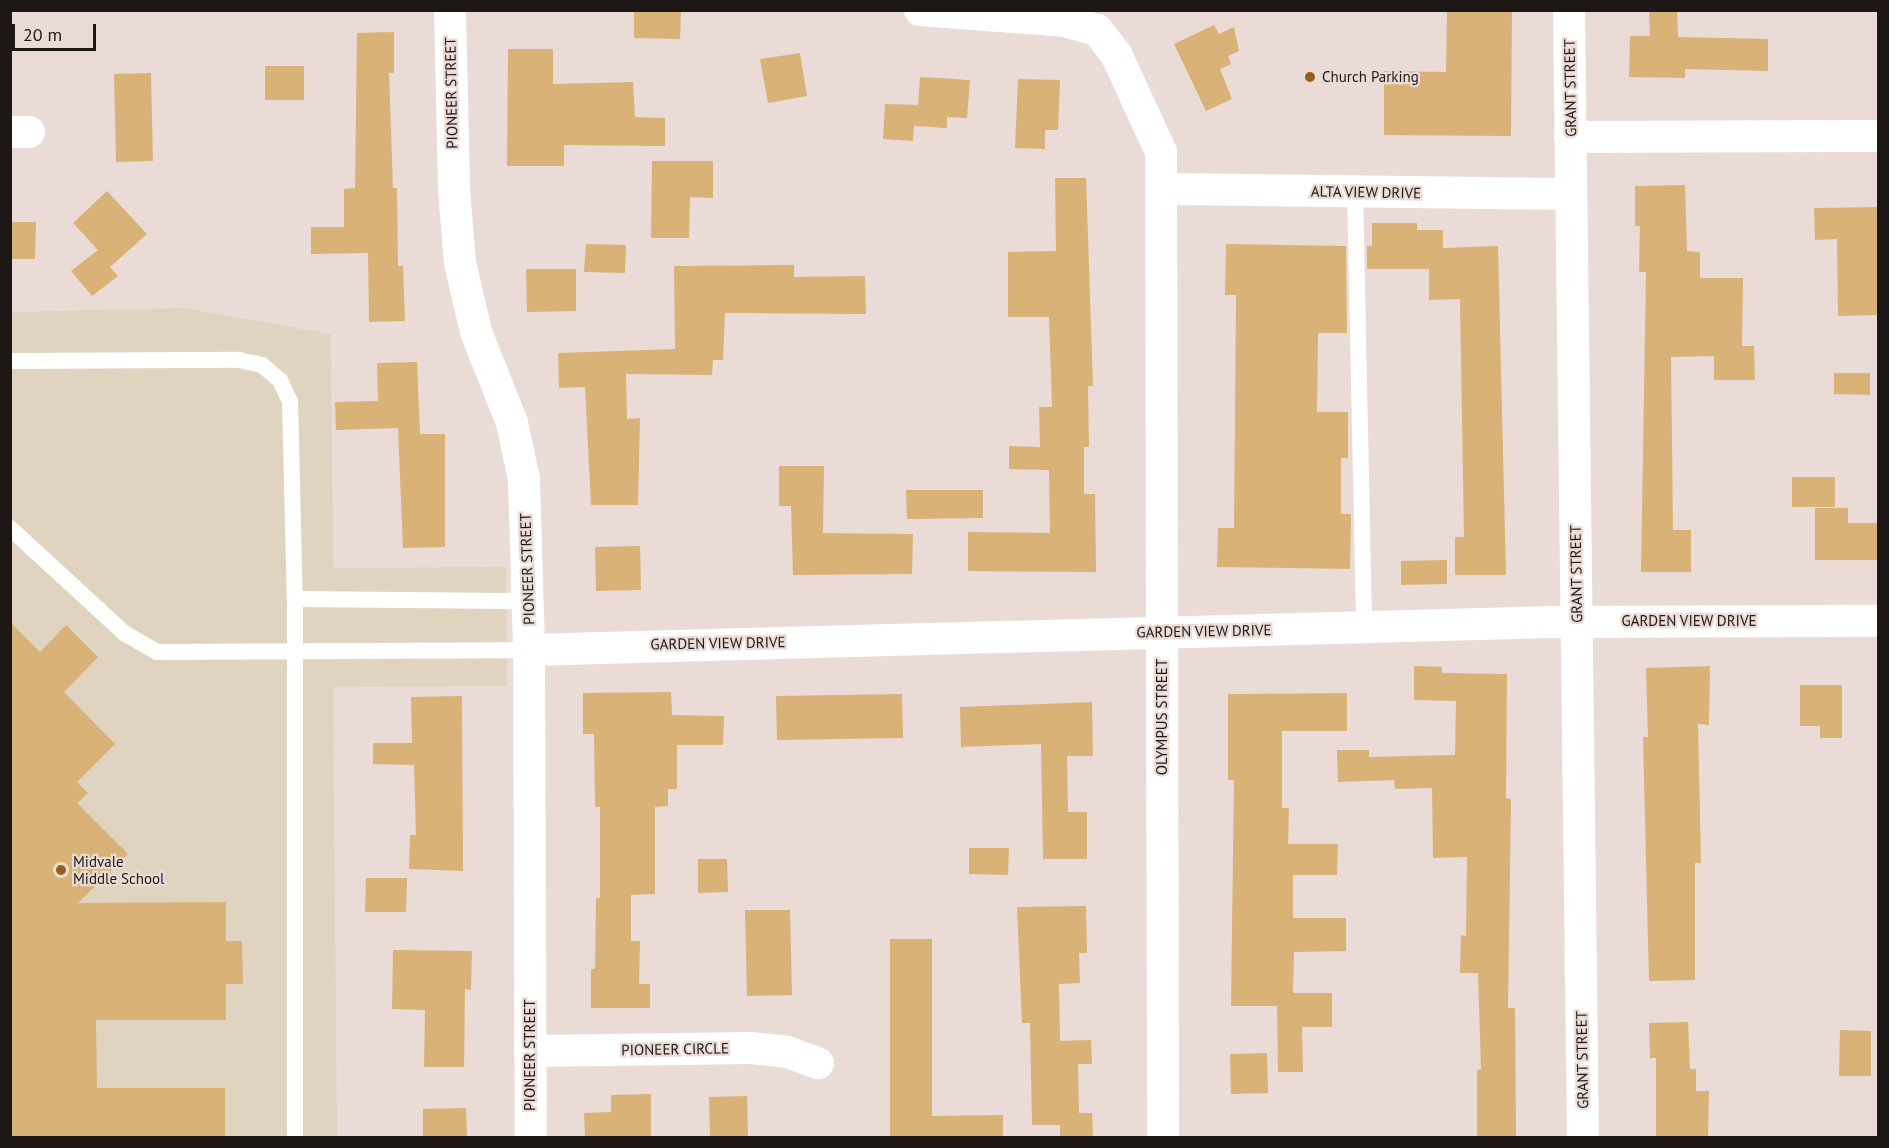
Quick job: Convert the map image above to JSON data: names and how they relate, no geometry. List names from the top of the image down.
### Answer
{
  "streets": {
    "street": [
      "GRANT STREET",
      "PIONEER STREET",
      "ALTA VIEW DRIVE",
      "GARDEN VIEW DRIVE",
      "OLYMPUS STREET",
      "PIONEER CIRCLE"
    ]
  },
  "crossings": [
    ["GRANT STREET", "ALTA VIEW DRIVE"],
    ["GRANT STREET", "GARDEN VIEW DRIVE"],
    ["PIONEER STREET", "GARDEN VIEW DRIVE"],
    ["PIONEER STREET", "PIONEER CIRCLE"],
    ["ALTA VIEW DRIVE", "OLYMPUS STREET"],
    ["GARDEN VIEW DRIVE", "OLYMPUS STREET"]
  ],
  "places": ["Church Parking", "Midvale Middle School"],
  "scale_bar": "20 m"
}
